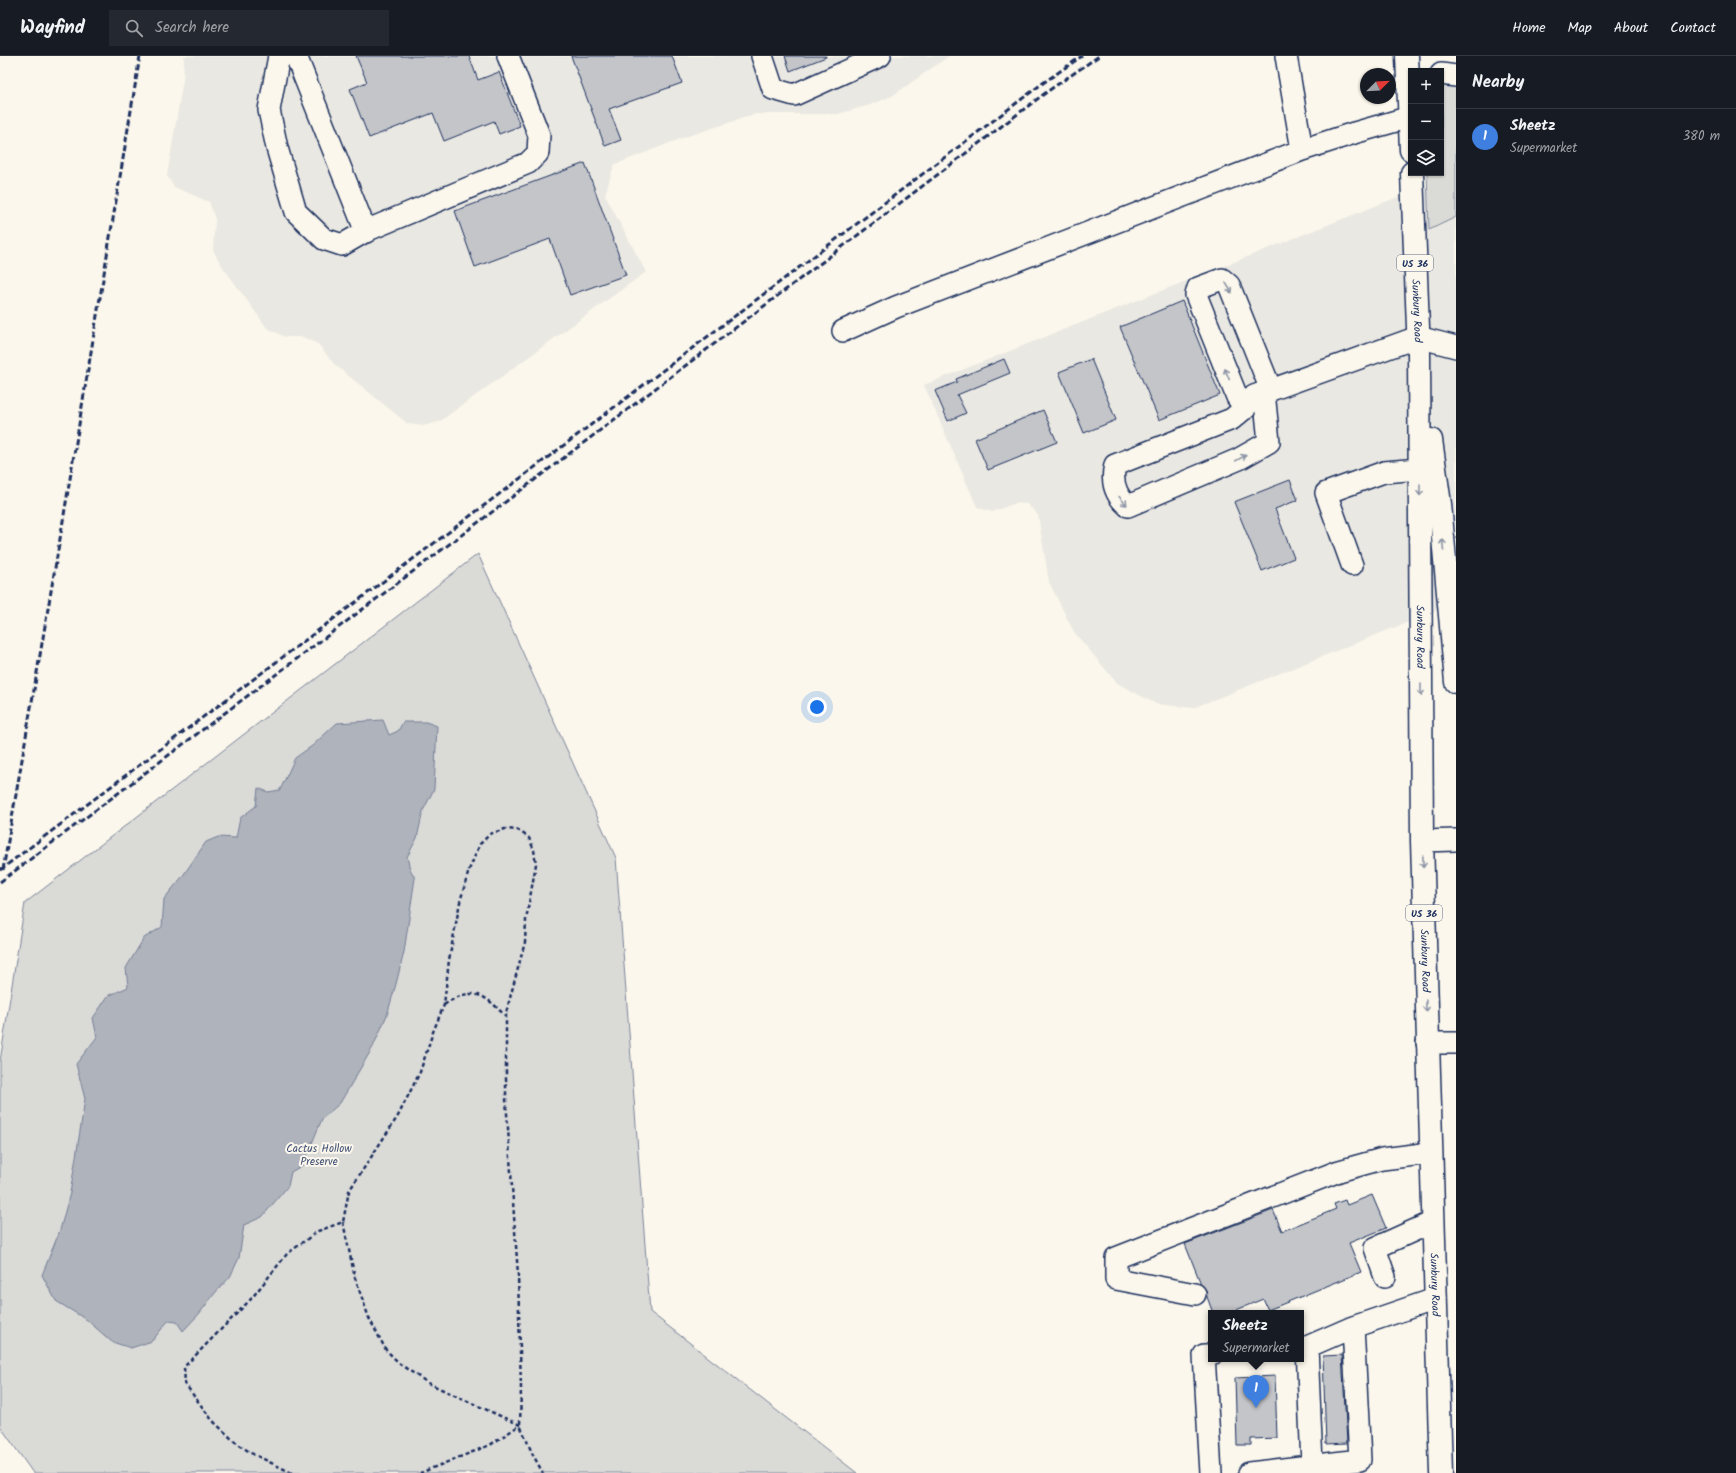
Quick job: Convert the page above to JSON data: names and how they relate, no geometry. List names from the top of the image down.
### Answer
{
  "streets": {
    "highway": ["US 36", "Sunbury Road"]
  },
  "parks": ["Cactus Hollow Preserve"],
  "north": "top right",
  "page": {
    "header": "Wayfind",
    "search": "Search here",
    "nav": [
      "Home",
      "Map",
      "About",
      "Contact"
    ],
    "heading": "Nearby",
    "map_buttons": ["+", "−"],
    "list": [
      {
        "mark": "1",
        "name": "Sheetz",
        "note": "Supermarket",
        "value": "380 m"
      }
    ],
    "popup": ["Sheetz", "Supermarket"],
    "pins": "1"
  }
}
